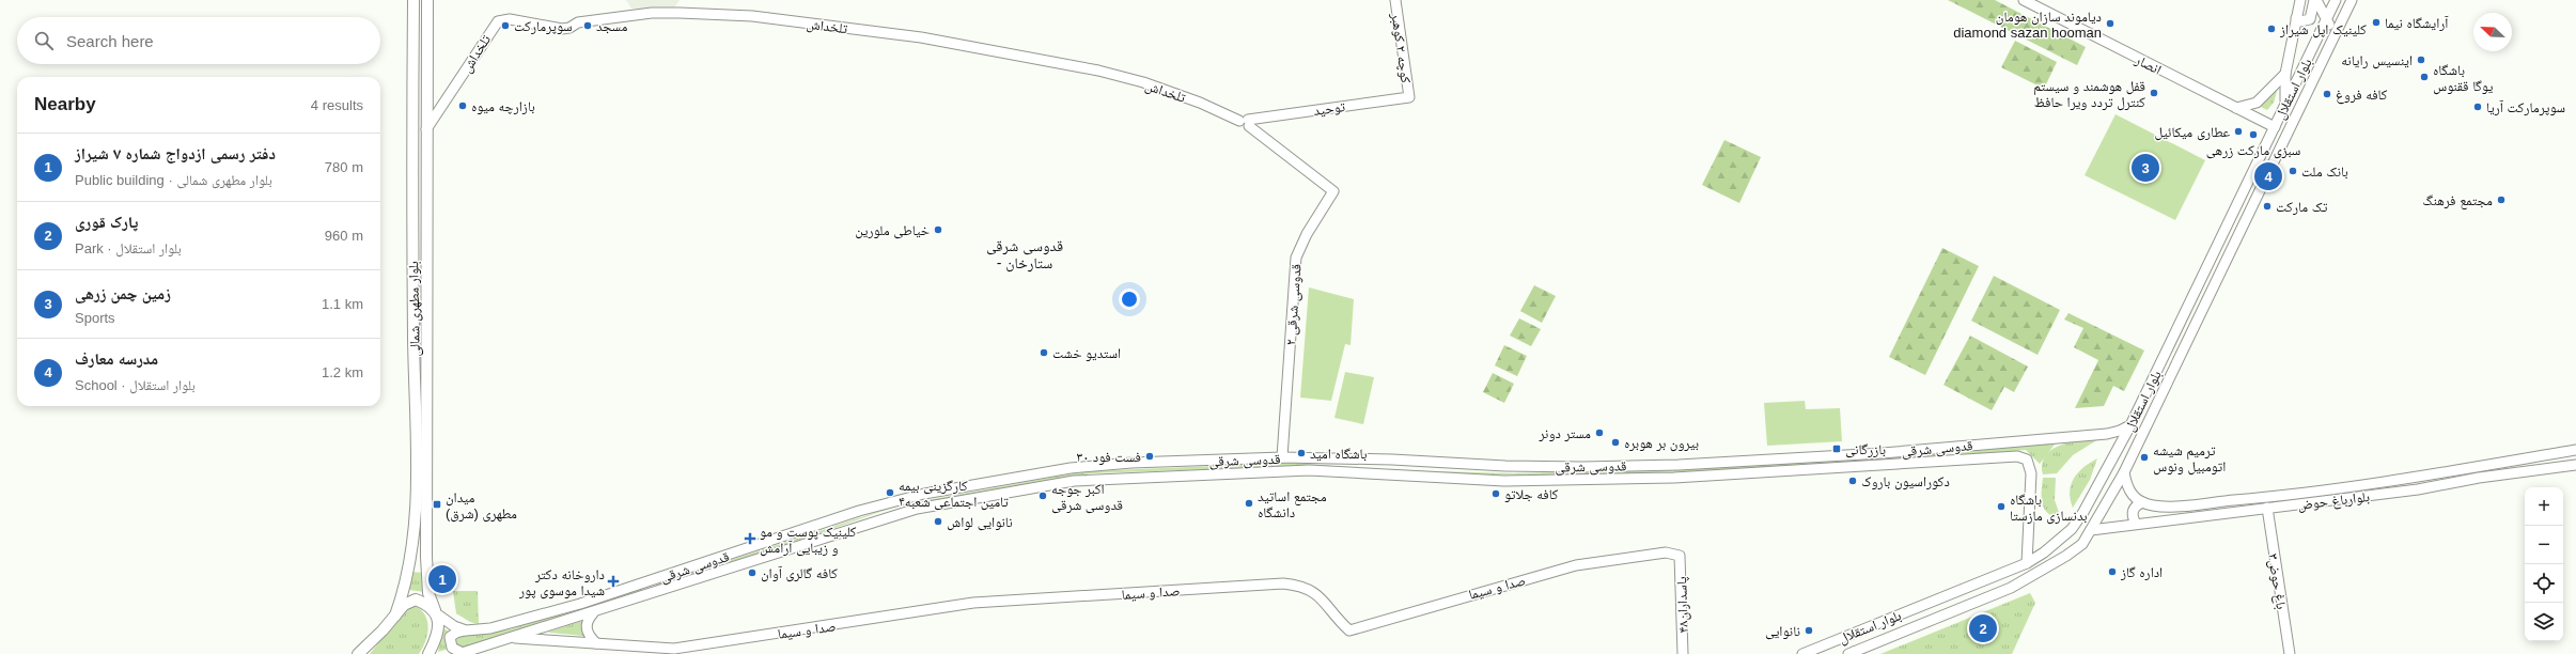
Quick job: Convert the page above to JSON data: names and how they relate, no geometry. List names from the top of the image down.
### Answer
{
  "streets": {
    "main road": [
      "تلخداش",
      "کوچه ۲ کوهبر",
      "انصار",
      "بلوار استقلال",
      "توحید",
      "قدوسی شرقی ۲",
      "بلوار مطهرى شمالى",
      "قدوسی شرقی",
      "بلوارباغ حوض",
      "باغ حوض۳",
      "صدا و سیما",
      "پاسداران۴۸"
    ]
  },
  "crossings": [
    ["تلخداش", "توحید"],
    ["تلخداش", "قدوسی شرقی ۲"],
    ["کوچه ۲ کوهبر", "توحید"],
    ["انصار", "بلوار استقلال"],
    ["بلوار استقلال", "قدوسی شرقی"],
    ["بلوار استقلال", "بلوارباغ حوض"],
    ["توحید", "قدوسی شرقی ۲"],
    ["قدوسی شرقی ۲", "قدوسی شرقی"],
    ["بلوار مطهرى شمالى", "قدوسی شرقی"],
    ["قدوسی شرقی", "صدا و سیما"],
    ["بلوارباغ حوض", "باغ حوض۳"],
    ["صدا و سیما", "پاسداران۴۸"]
  ],
  "districts": ["قدوسی شرقی - ستارخان"],
  "places": {
    "other": [
      "آرایشگاه نیما",
      "دیاموند سازان هومان diamond sazan hooman",
      "سوپرمارکت",
      "مسجد",
      "کلینیک اپل شیراز",
      "اینسیس رایانه",
      "باشگاه یوگا ققنوس",
      "قفل هوشمند و سیستم کنترل تردد ویرا حافظ",
      "کافه فروغ",
      "بازارچه میوه",
      "سوپرمارکت آریا",
      "عطاری میکائیل",
      "سبزی مارکت زرهی",
      "بانک ملت",
      "مجتمع فرهنگ",
      "تک مارکت",
      "خیاطی ملورین",
      "استدیو خشت",
      "مستر دونر",
      "بیرون بر هوبره",
      "باشگاه امید",
      "فست فود ۳۰",
      "ترمیم شیشه اتومبیل ونوس",
      "دکوراسیون باروک",
      "کارگزینی بیمه تامین اجتماعی شعبه۴",
      "کافه جلاتو",
      "اکبر جوجه قدوسی شرقی",
      "مجتمع اساتید دانشگاه",
      "باشگاه بدنسازی مازستا",
      "نانوایی لواش",
      "اداره گاز",
      "کافه گالری آوان",
      "نانوایی"
    ],
    "transit": ["بازرگانی", "میدان مطهری (شرق)"],
    "health": ["کلینیک پوست و مو و زیبایی آرامش", "داروخانه دکتر شیدا موسوی پور"]
  },
  "north": "top left",
  "page": {
    "search": "Search here",
    "heading": ["Nearby", "4 results"],
    "list": [
      {
        "mark": "1",
        "name": "دفتر رسمی ازدواج شماره ۷ شیراز",
        "note": "Public building · بلوار مطهرى شمالى",
        "value": "780 m"
      },
      {
        "mark": "2",
        "name": "پارک قوری",
        "note": "Park · بلوار استقلال",
        "value": "960 m"
      },
      {
        "mark": "3",
        "name": "زمین چمن زرهی",
        "note": "Sports",
        "value": "1.1 km"
      },
      {
        "mark": "4",
        "name": "مدرسه معارف",
        "note": "School · بلوار استقلال",
        "value": "1.2 km"
      }
    ],
    "pins": [
      "3",
      "4",
      "1",
      "2"
    ],
    "map_buttons": ["+", "−"]
  }
}
